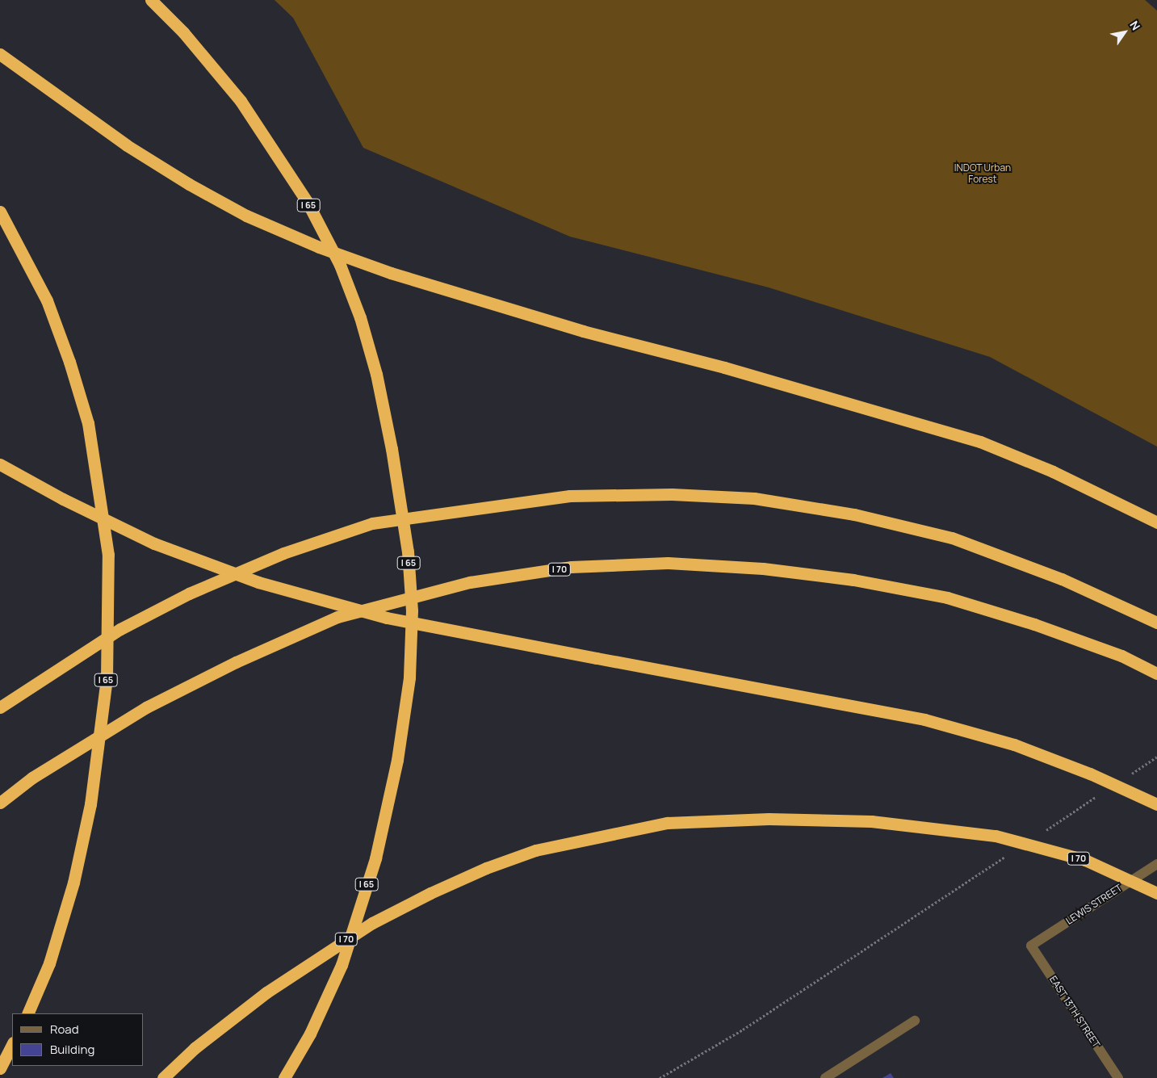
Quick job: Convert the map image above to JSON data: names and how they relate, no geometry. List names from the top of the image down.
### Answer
{
  "streets": {
    "highway": ["I 65", "I 70"],
    "street": ["LEWIS STREET", "EAST 13TH STREET"]
  },
  "crossings": [
    ["LEWIS STREET", "EAST 13TH STREET"]
  ],
  "parks": ["INDOT Urban Forest"],
  "legend": ["Road", "Building"],
  "north": "top right"
}
